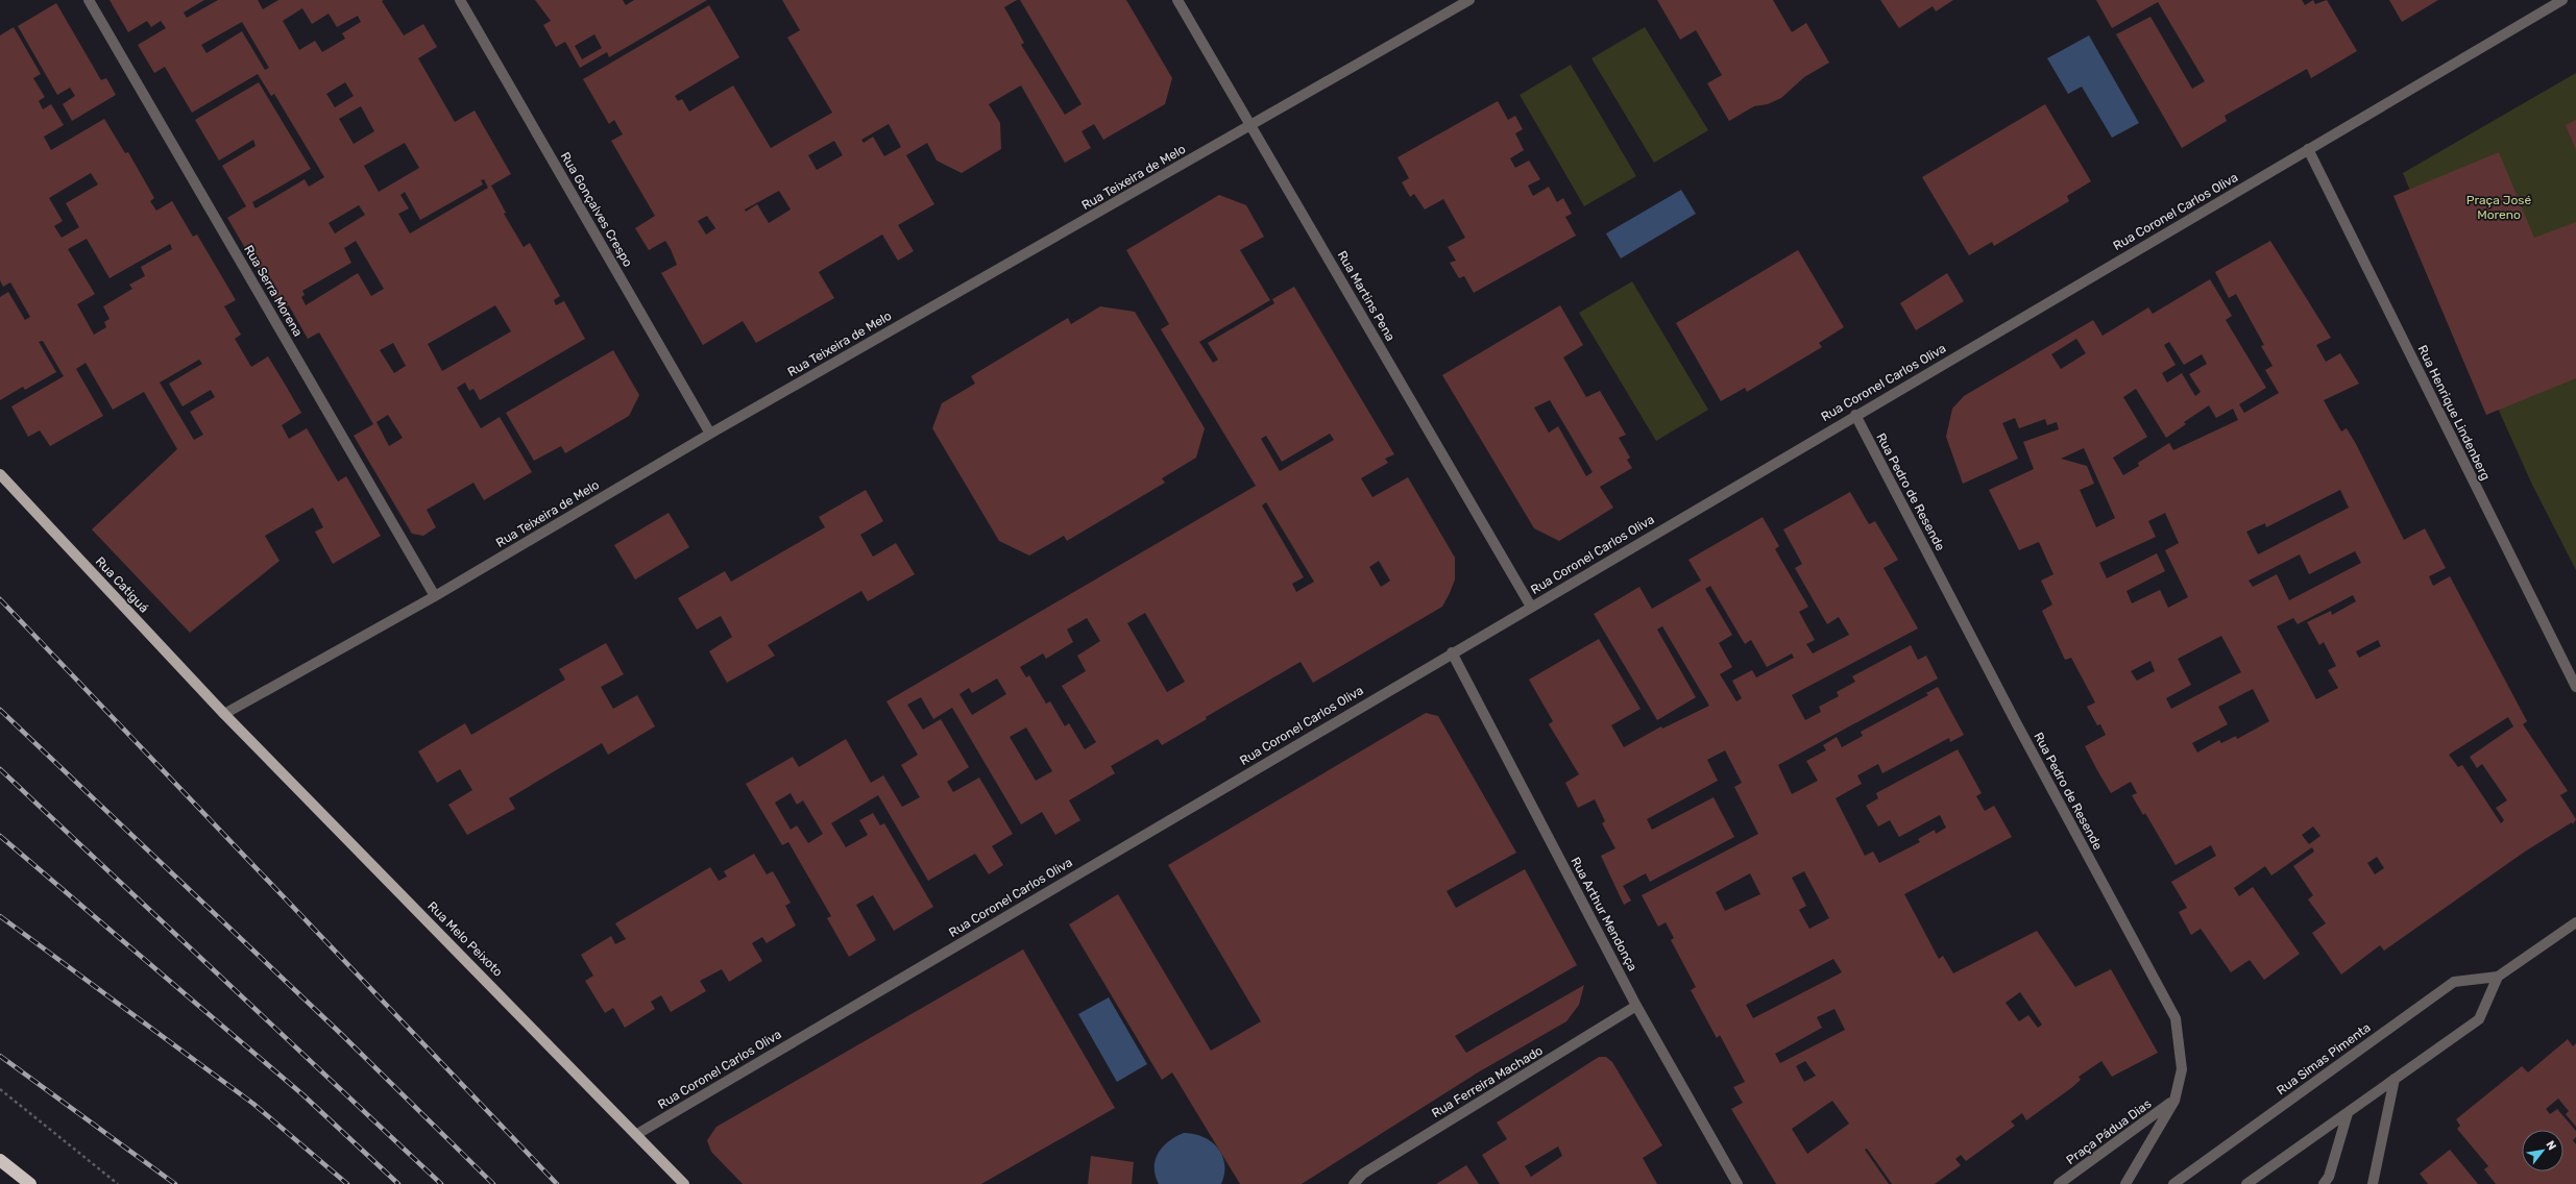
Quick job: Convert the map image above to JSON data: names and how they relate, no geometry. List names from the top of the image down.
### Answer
{
  "streets": {
    "main road": ["Rua Catiguá", "Rua Melo Peixoto"],
    "street": [
      "Rua Teixeira de Melo",
      "Rua Gonçalves Crespo",
      "Rua Coronel Carlos Oliva",
      "Rua Serra Morena",
      "Rua Martins Pena",
      "Rua Henrique Lindenberg",
      "Rua Pedro de Resende",
      "Rua Arthur Mendonça",
      "Rua Simas Pimenta",
      "Rua Ferreira Machado",
      "Praça Pádua Dias"
    ]
  },
  "crossings": [
    ["Rua Teixeira de Melo", "Rua Gonçalves Crespo"],
    ["Rua Teixeira de Melo", "Rua Serra Morena"],
    ["Rua Teixeira de Melo", "Rua Martins Pena"],
    ["Rua Teixeira de Melo", "Rua Catiguá"],
    ["Rua Teixeira de Melo", "Rua Melo Peixoto"],
    ["Rua Coronel Carlos Oliva", "Rua Martins Pena"],
    ["Rua Coronel Carlos Oliva", "Rua Henrique Lindenberg"],
    ["Rua Coronel Carlos Oliva", "Rua Pedro de Resende"],
    ["Rua Coronel Carlos Oliva", "Rua Arthur Mendonça"],
    ["Rua Coronel Carlos Oliva", "Rua Melo Peixoto"],
    ["Rua Pedro de Resende", "Praça Pádua Dias"],
    ["Rua Catiguá", "Rua Melo Peixoto"],
    ["Rua Arthur Mendonça", "Rua Ferreira Machado"]
  ],
  "parks": ["Praça José Moreno"],
  "north": "top right"
}
